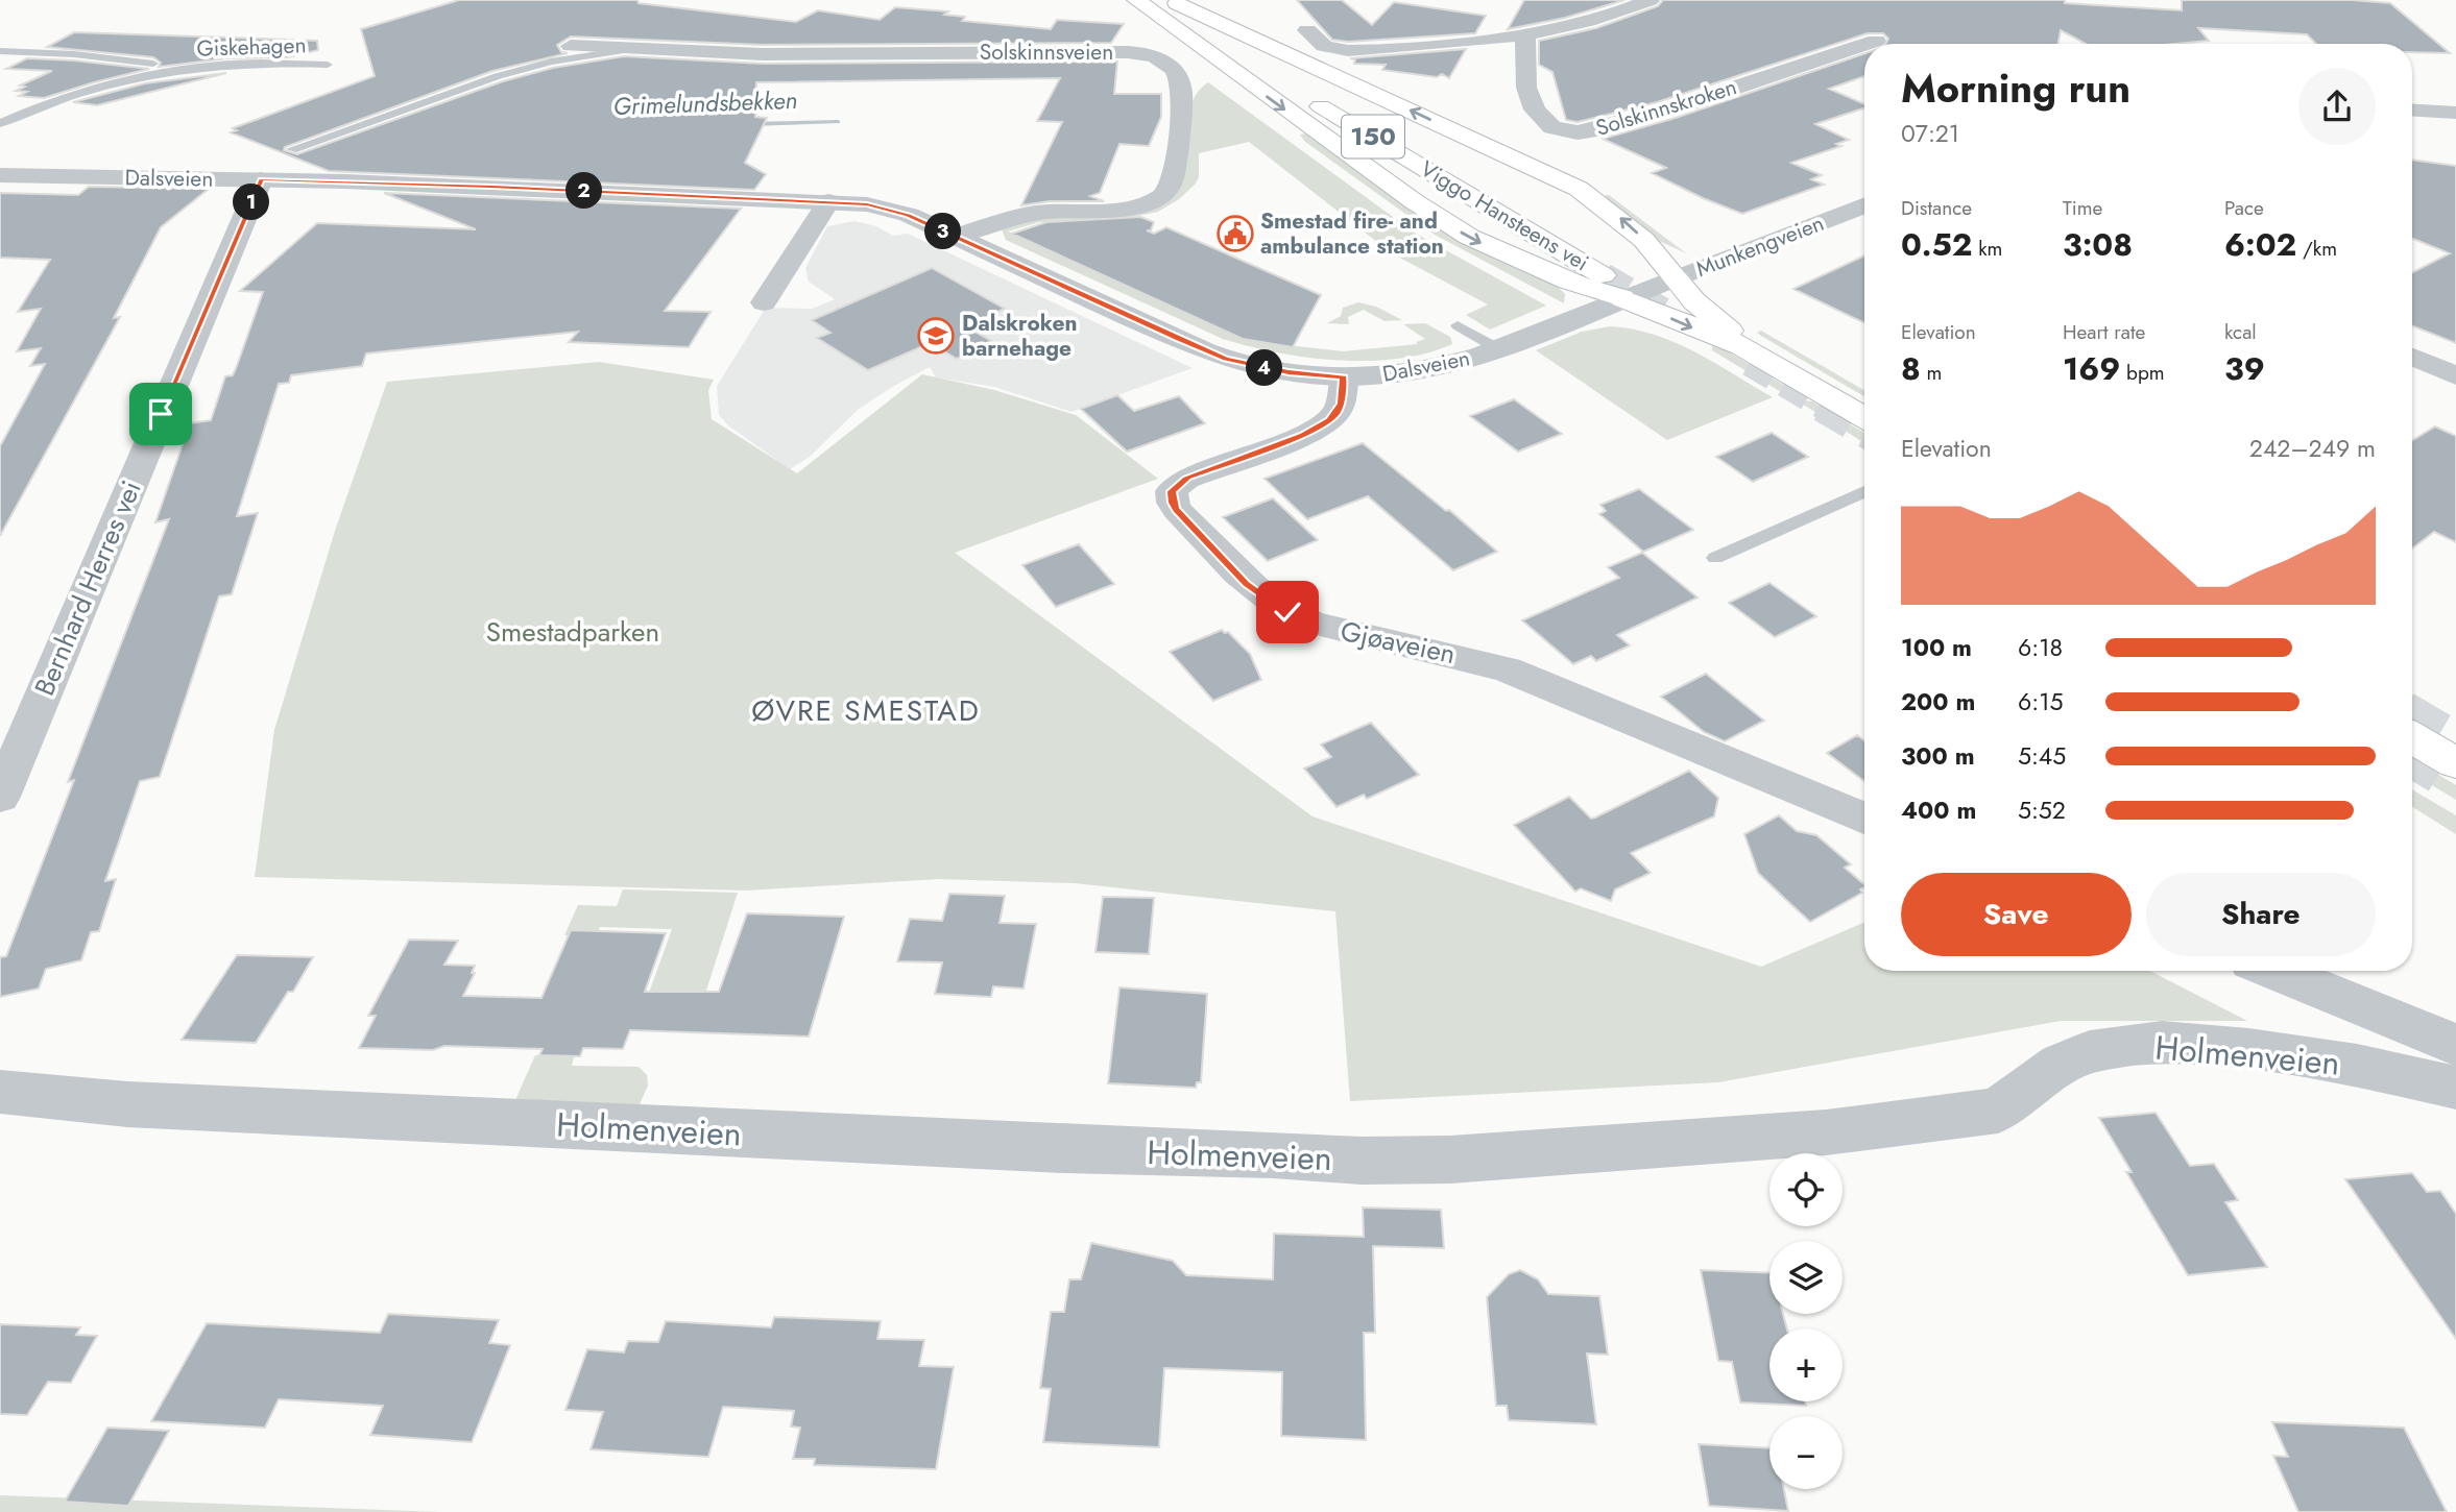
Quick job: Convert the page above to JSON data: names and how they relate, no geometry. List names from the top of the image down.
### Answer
{
  "streets": {
    "main road": ["150", "Viggo Hansteens vei"],
    "street": [
      "Solskinnsveien",
      "Solskinnskroken",
      "Dalsveien",
      "Munkengveien",
      "Bernhard Herres vei",
      "Gjøaveien",
      "Holmenveien"
    ],
    "lane": ["Giskehagen"]
  },
  "crossings": [
    ["Solskinnsveien", "Dalsveien"],
    ["Dalsveien", "Munkengveien"],
    ["Dalsveien", "Bernhard Herres vei"],
    ["Dalsveien", "Gjøaveien"]
  ],
  "districts": ["ØVRE SMESTAD"],
  "water": ["Grimelundsbekken"],
  "parks": ["Smestadparken"],
  "places": {
    "public building": ["Smestad fire- and ambulance station"],
    "school or university": ["Dalskroken barnehage"]
  },
  "page": {
    "heading": ["Morning run", "07:21"],
    "stats": [
      ["Distance", "0.52 km"],
      ["Time", "3:08"],
      ["Pace", "6:02 /km"],
      ["Elevation", "8 m"],
      ["Heart rate", "169 bpm"],
      ["kcal", "39"]
    ],
    "pins": [
      "2",
      "1",
      "3",
      "4"
    ],
    "chart": ["Elevation", "242–249 m"],
    "list": [
      {
        "name": "100 m",
        "note": "6:18"
      },
      {
        "name": "200 m",
        "note": "6:15"
      },
      {
        "name": "300 m",
        "note": "5:45"
      },
      {
        "name": "400 m",
        "note": "5:52"
      }
    ],
    "buttons": ["Save", "Share"],
    "map_buttons": ["+", "−"]
  }
}
